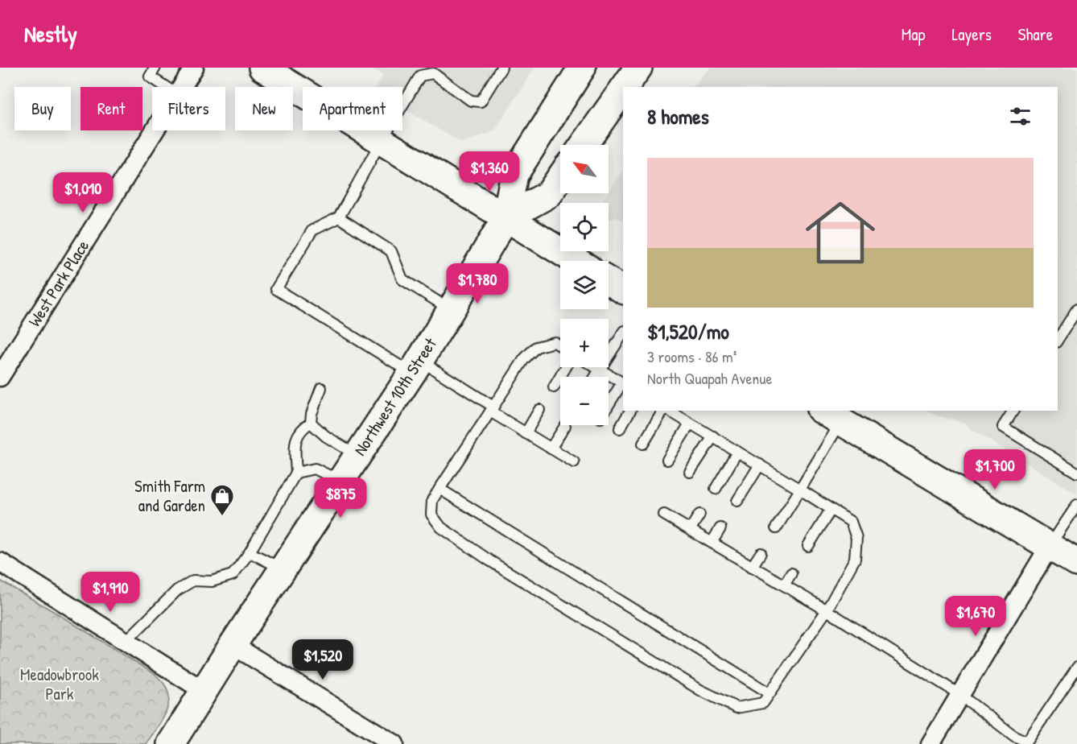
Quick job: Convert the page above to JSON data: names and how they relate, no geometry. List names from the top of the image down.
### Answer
{
  "streets": {
    "main road": ["Northwest 10th Street"],
    "street": ["West Park Place"]
  },
  "parks": ["Meadowbrook Park"],
  "places": {
    "shop": ["Smith Farm and Garden"]
  },
  "north": "top left",
  "page": {
    "header": "Nestly",
    "nav": ["Map", "Layers", "Share"],
    "chip": [
      "Buy",
      "Rent",
      "Filters",
      "New",
      "Apartment"
    ],
    "heading": "8 homes",
    "map_buttons": ["+", "−"],
    "list": [
      {
        "name": "$1,520/mo",
        "note": "3 rooms · 86 m² · North Quapah Avenue"
      }
    ],
    "price": [
      "$1,360",
      "$1,010",
      "$1,780",
      "$1,700",
      "$875",
      "$1,910",
      "$1,670",
      "$1,520"
    ]
  }
}
